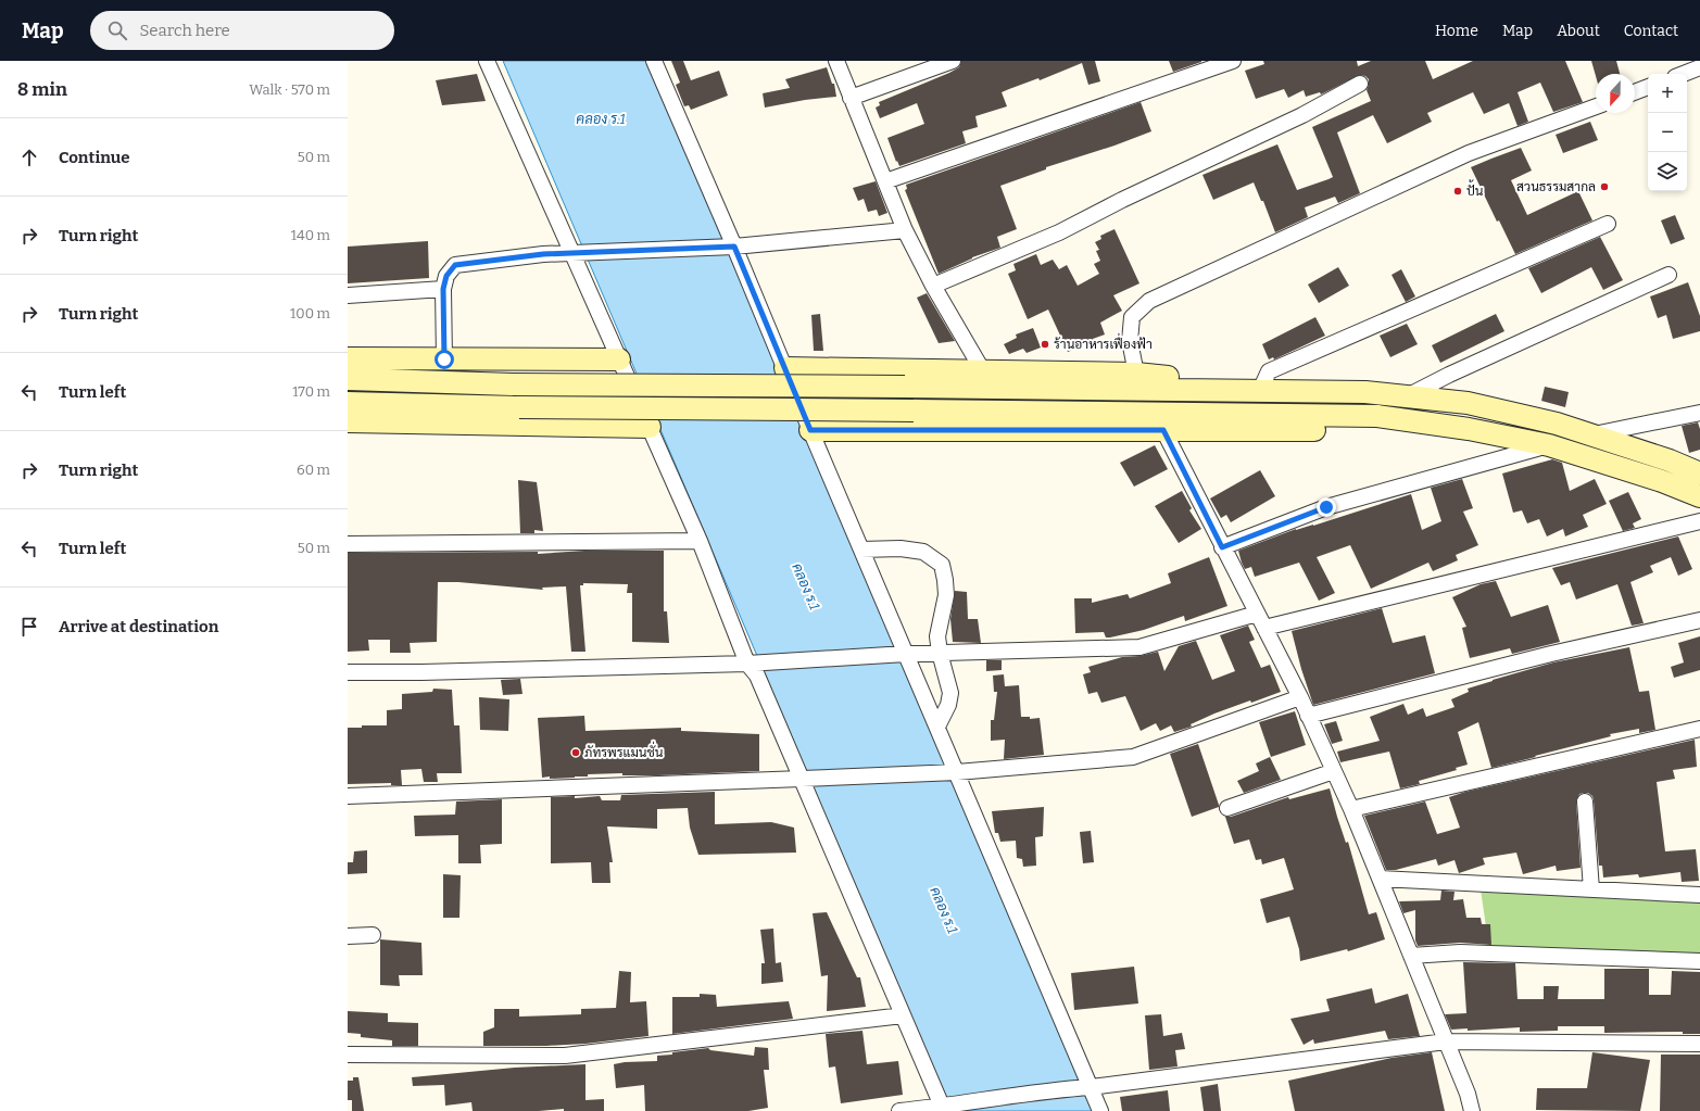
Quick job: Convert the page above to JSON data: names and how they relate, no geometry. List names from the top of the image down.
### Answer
{
  "water": ["คลอง ร.1"],
  "places": [
    "สวนธรรมสากล",
    "ปั้น",
    "ร้านอาหารเฟื่องฟ้า",
    "ภัทรพรแมนชั่น"
  ],
  "north": "bottom",
  "page": {
    "header": "Map",
    "search": "Search here",
    "nav": [
      "Home",
      "Map",
      "About",
      "Contact"
    ],
    "heading": ["8 min", "Walk · 570 m"],
    "map_buttons": ["+", "−"],
    "list": [
      ["Continue", "50 m"],
      ["Turn right", "140 m"],
      ["Turn right", "100 m"],
      ["Turn left", "170 m"],
      ["Turn right", "60 m"],
      ["Turn left", "50 m"],
      "Arrive at destination"
    ]
  }
}
